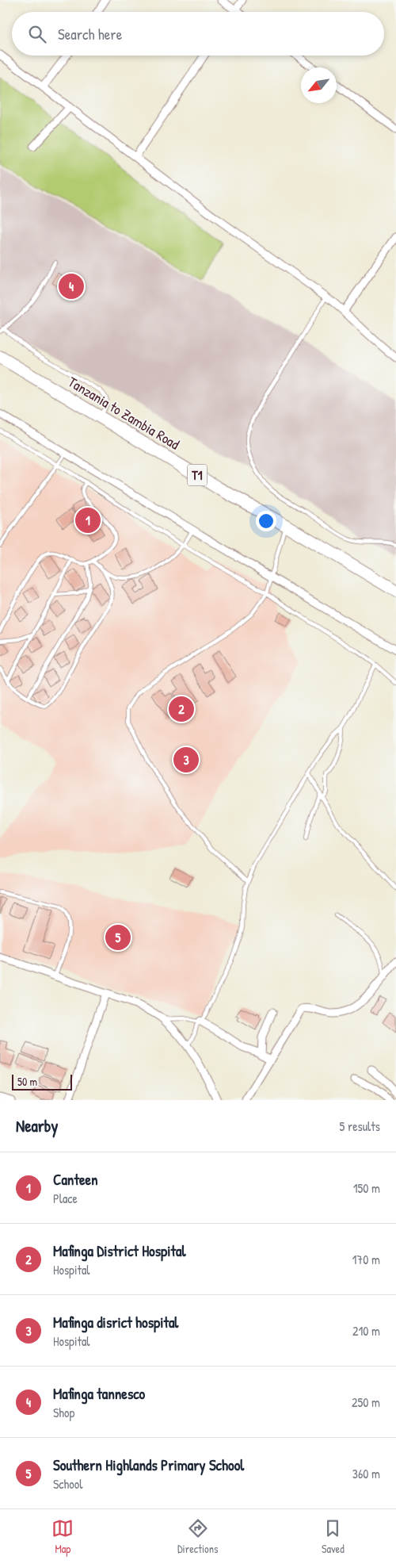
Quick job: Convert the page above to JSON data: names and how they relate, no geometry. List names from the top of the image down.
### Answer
{
  "streets": {
    "highway": ["Tanzania to Zambia Road", "T1"]
  },
  "scale_bar": "50 m",
  "north": "bottom left",
  "page": {
    "search": "Search here",
    "pins": [
      "4",
      "1",
      "2",
      "3",
      "5"
    ],
    "scale": "50 m",
    "heading": ["Nearby", "5 results"],
    "list": [
      {
        "mark": "1",
        "name": "Canteen",
        "note": "Place",
        "value": "150 m"
      },
      {
        "mark": "2",
        "name": "Mafinga District Hospital",
        "note": "Hospital",
        "value": "170 m"
      },
      {
        "mark": "3",
        "name": "Mafinga disrict hospital",
        "note": "Hospital",
        "value": "210 m"
      },
      {
        "mark": "4",
        "name": "Mafinga tannesco",
        "note": "Shop",
        "value": "250 m"
      },
      {
        "mark": "5",
        "name": "Southern Highlands Primary School",
        "note": "School",
        "value": "360 m"
      }
    ],
    "nav": ["Map", "Directions", "Saved"]
  }
}
